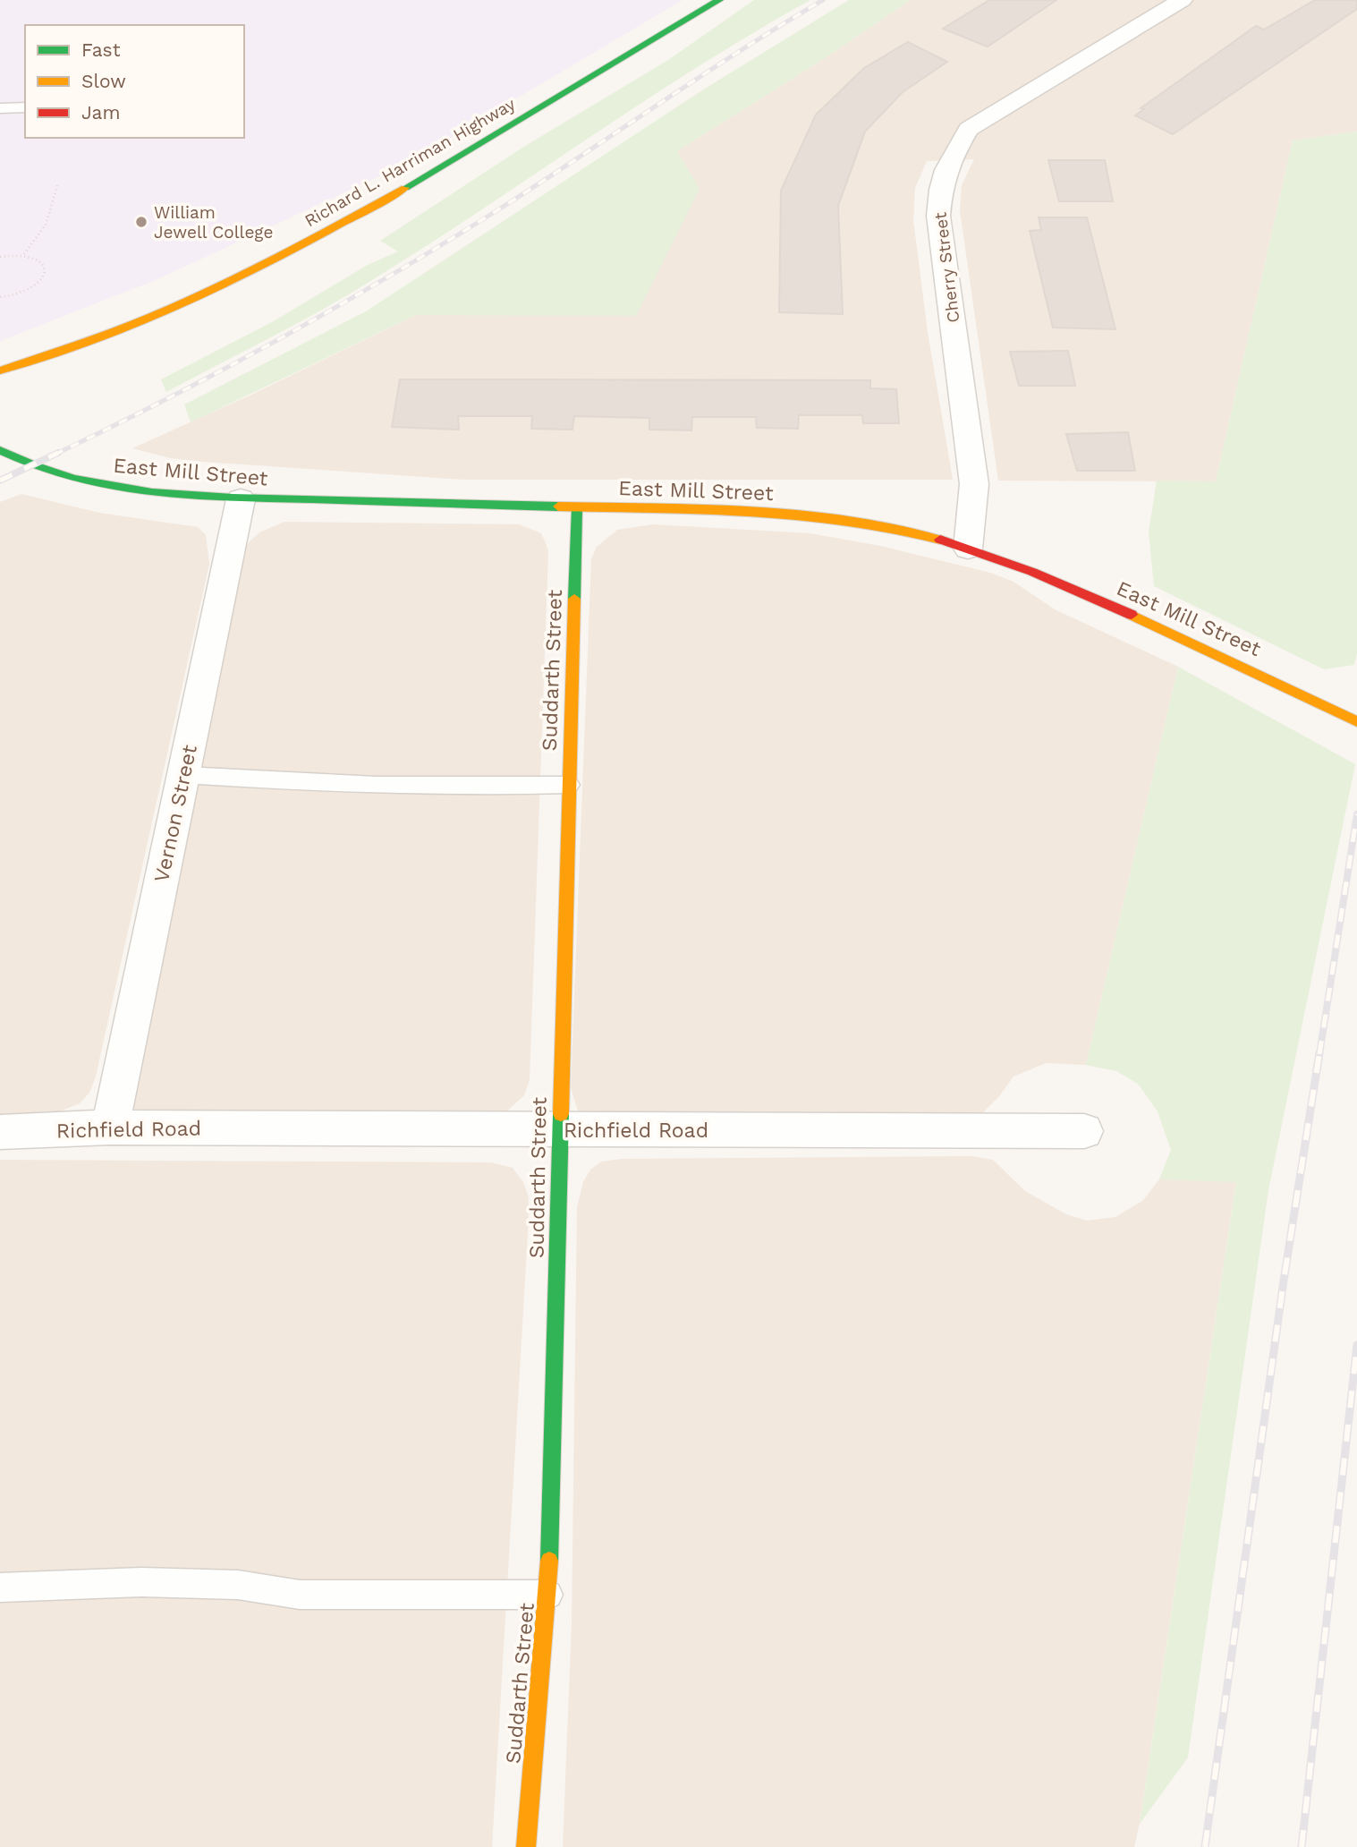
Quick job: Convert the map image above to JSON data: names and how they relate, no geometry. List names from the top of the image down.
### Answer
{
  "streets": {
    "street": [
      "Richard L. Harriman Highway",
      "Cherry Street",
      "East Mill Street",
      "Suddarth Street",
      "Vernon Street",
      "Richfield Road"
    ]
  },
  "crossings": [
    ["Cherry Street", "East Mill Street"],
    ["East Mill Street", "Suddarth Street"],
    ["East Mill Street", "Vernon Street"],
    ["Suddarth Street", "Richfield Road"],
    ["Vernon Street", "Richfield Road"]
  ],
  "places": ["William Jewell College"],
  "legend": ["Fast", "Slow", "Jam"]
}
